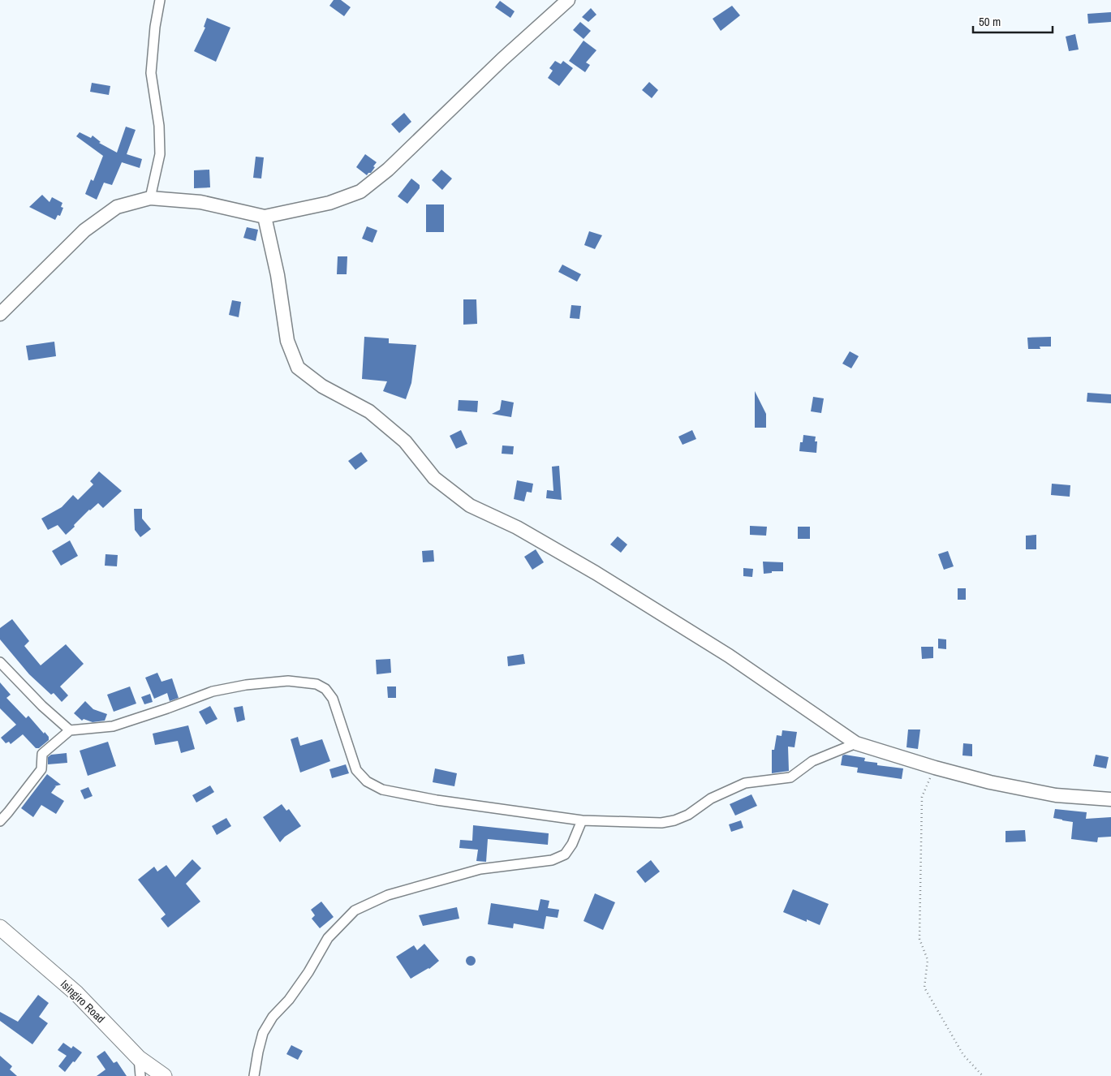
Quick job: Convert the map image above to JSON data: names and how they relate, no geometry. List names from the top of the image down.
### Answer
{
  "streets": {
    "main road": ["Isingiro Road"]
  },
  "scale_bar": "50 m"
}
